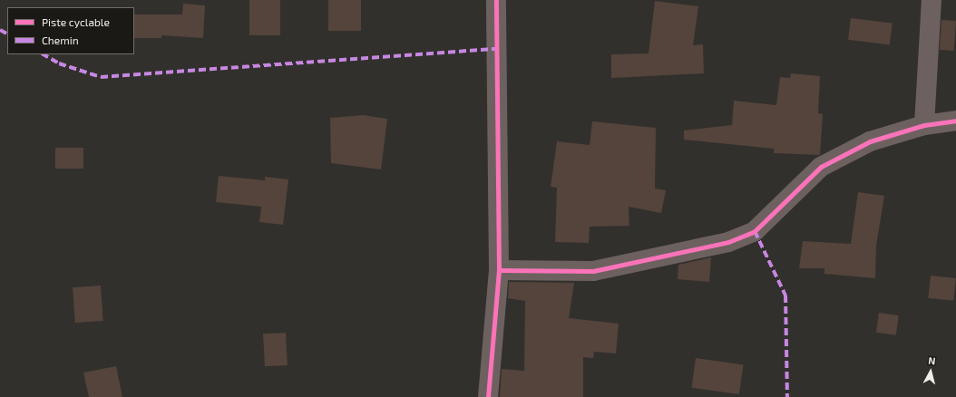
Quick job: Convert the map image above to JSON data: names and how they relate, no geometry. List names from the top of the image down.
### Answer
{
  "legend": ["Piste cyclable", "Chemin"],
  "north": "top"
}
